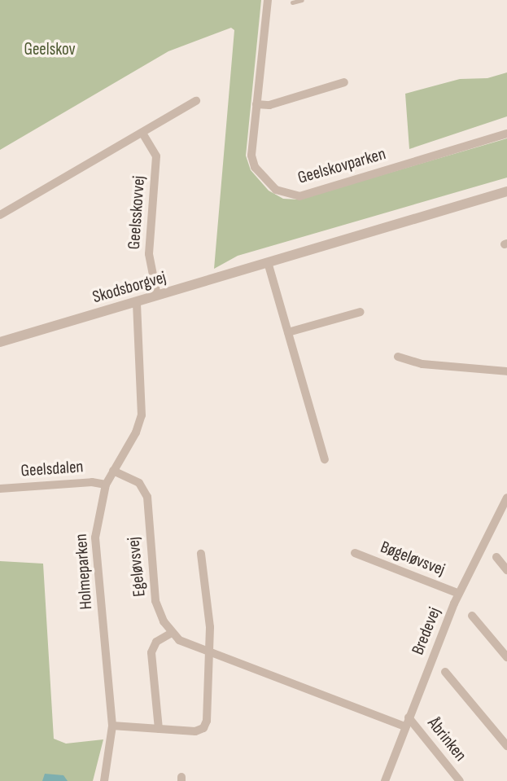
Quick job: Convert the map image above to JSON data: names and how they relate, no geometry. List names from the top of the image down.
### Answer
{
  "streets": {
    "street": [
      "Geelskovparken",
      "Geelsskovvej",
      "Skodsborgvej",
      "Geelsdalen",
      "Bøgeløvsvej",
      "Egeløvsvej",
      "Holmeparken",
      "Bredevej",
      "Åbrinken"
    ]
  },
  "crossings": [
    ["Geelsskovvej", "Skodsborgvej"],
    ["Skodsborgvej", "Holmeparken"],
    ["Geelsdalen", "Holmeparken"],
    ["Bøgeløvsvej", "Bredevej"],
    ["Egeløvsvej", "Holmeparken"],
    ["Bredevej", "Åbrinken"]
  ],
  "parks": ["Geelskov"]
}
